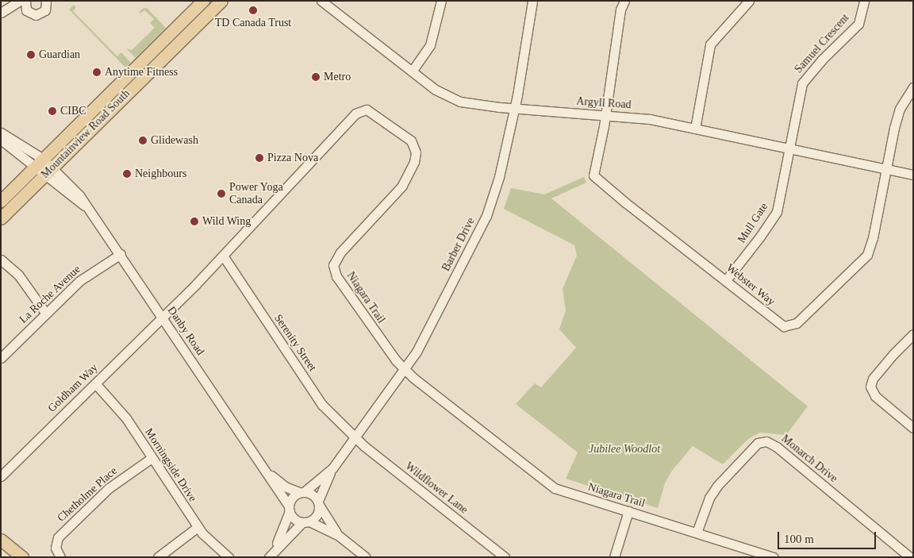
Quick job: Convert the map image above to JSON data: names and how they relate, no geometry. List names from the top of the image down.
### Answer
{
  "streets": {
    "main road": ["Mountainview Road South"],
    "street": [
      "Samuel Crescent",
      "Argyll Road",
      "Mull Gate",
      "Barber Drive",
      "Webster Way",
      "La Roche Avenue",
      "Niagara Trail",
      "Danby Road",
      "Serenity Street",
      "Goldham Way",
      "Monarch Drive",
      "Morningside Drive",
      "Wildflower Lane",
      "Chetholme Place"
    ]
  },
  "crossings": [
    ["Samuel Crescent", "Argyll Road"],
    ["Samuel Crescent", "Mull Gate"],
    ["Argyll Road", "Mull Gate"],
    ["Argyll Road", "Barber Drive"],
    ["Argyll Road", "Webster Way"],
    ["Mountainview Road South", "Danby Road"],
    ["Mull Gate", "Webster Way"],
    ["Barber Drive", "Niagara Trail"],
    ["Barber Drive", "Danby Road"],
    ["Barber Drive", "Serenity Street"],
    ["Barber Drive", "Wildflower Lane"],
    ["La Roche Avenue", "Danby Road"],
    ["Niagara Trail", "Danby Road"],
    ["Niagara Trail", "Serenity Street"],
    ["Niagara Trail", "Goldham Way"],
    ["Niagara Trail", "Monarch Drive"],
    ["Danby Road", "Goldham Way"],
    ["Serenity Street", "Wildflower Lane"],
    ["Goldham Way", "Morningside Drive"],
    ["Morningside Drive", "Chetholme Place"]
  ],
  "parks": ["Jubilee Woodlot"],
  "places": [
    "TD Canada Trust",
    "Guardian",
    "Anytime Fitness",
    "Metro",
    "CIBC",
    "Glidewash",
    "Pizza Nova",
    "Neighbours",
    "Power Yoga Canada",
    "Wild Wing"
  ],
  "scale_bar": "100 m"
}
